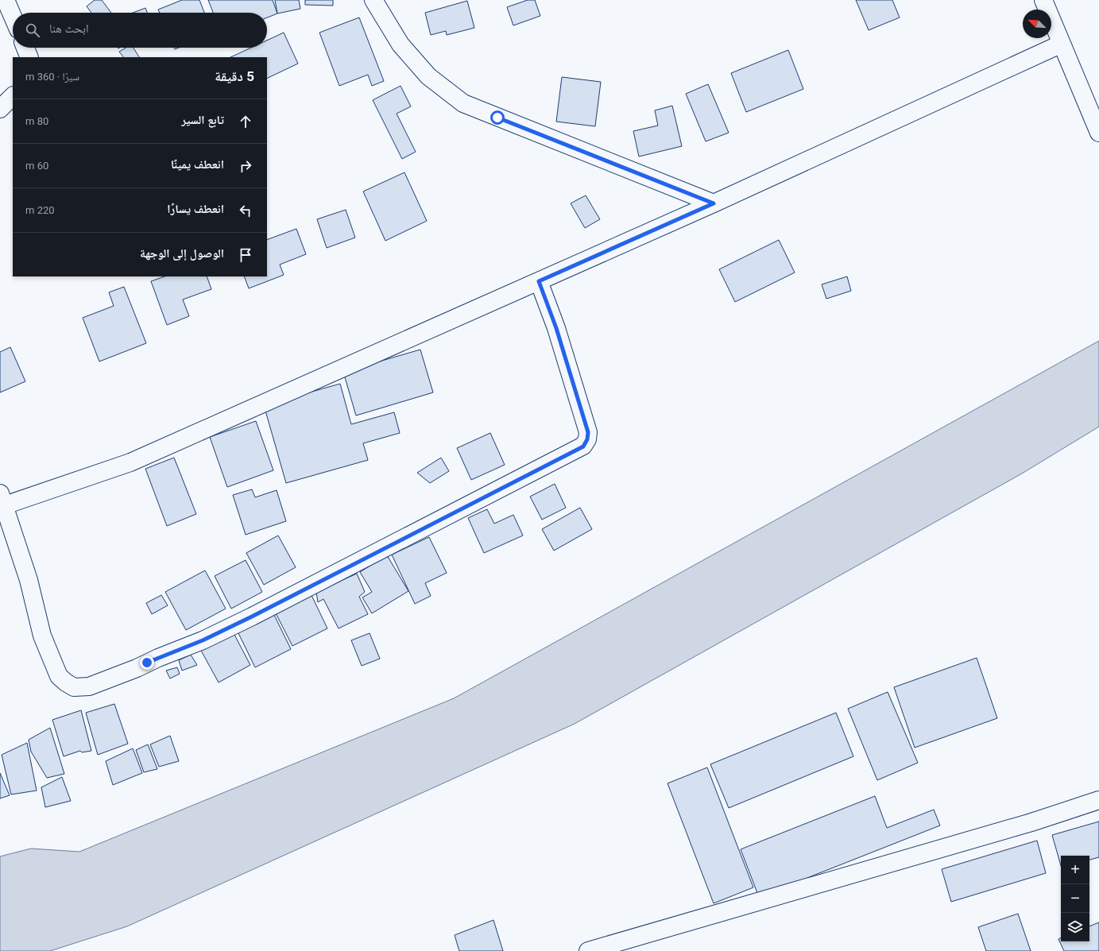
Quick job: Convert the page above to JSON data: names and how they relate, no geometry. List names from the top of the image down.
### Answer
{
  "north": "top left",
  "page": {
    "search": "ابحث هنا",
    "heading": ["5 دقيقة", "سيرًا · 360 m"],
    "list": [
      ["تابع السير", "80 m"],
      ["انعطف يمينًا", "60 m"],
      ["انعطف يسارًا", "220 m"],
      "الوصول إلى الوجهة"
    ],
    "map_buttons": ["+", "−"]
  }
}
